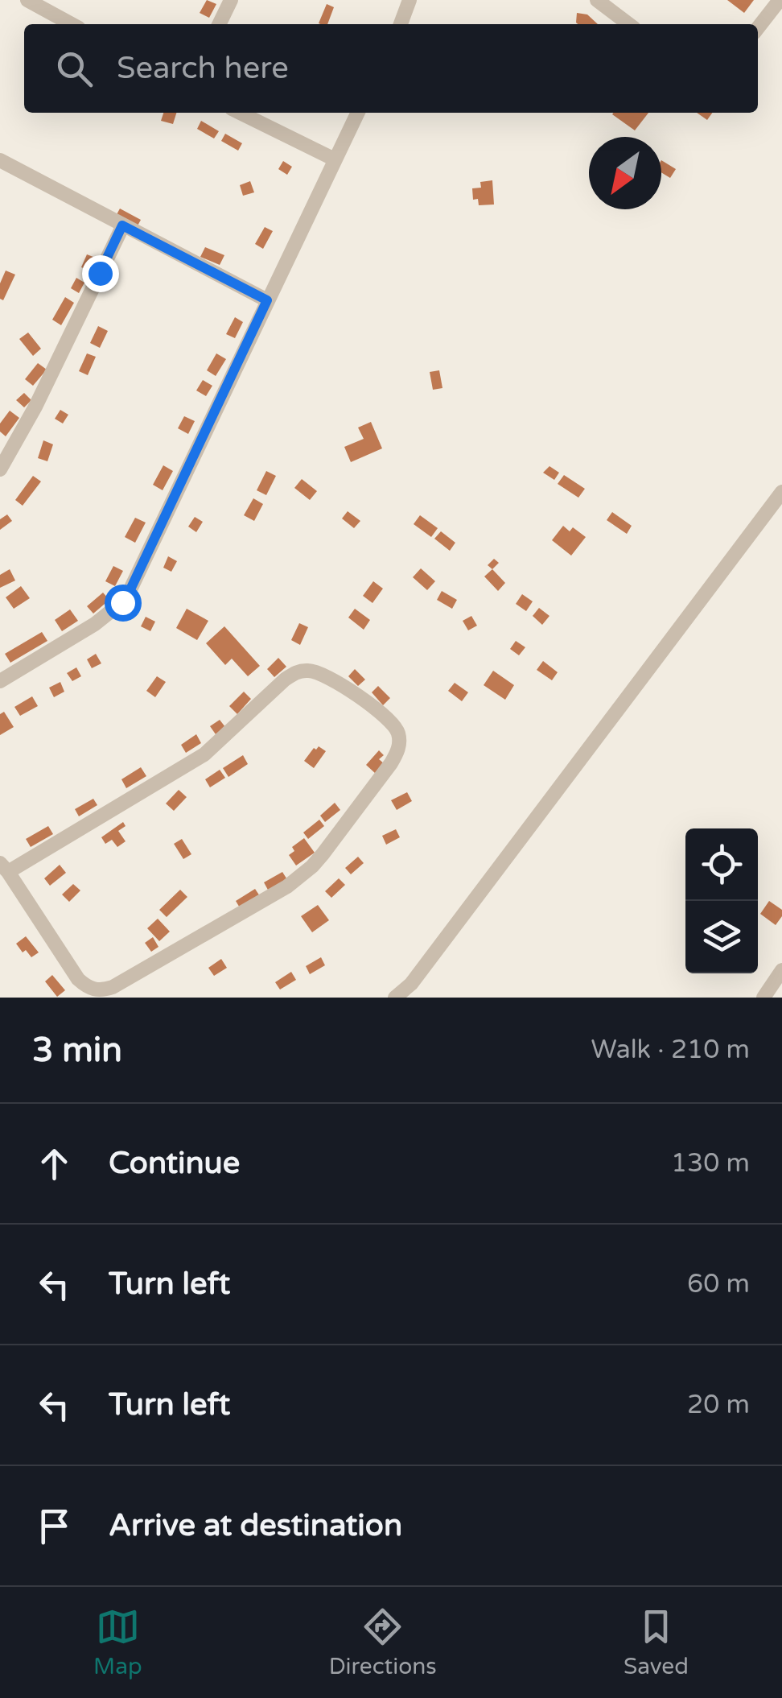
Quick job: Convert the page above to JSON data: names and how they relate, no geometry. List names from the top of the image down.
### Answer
{
  "north": "bottom left",
  "page": {
    "search": "Search here",
    "heading": ["3 min", "Walk · 210 m"],
    "list": [
      ["Continue", "130 m"],
      ["Turn left", "60 m"],
      ["Turn left", "20 m"],
      "Arrive at destination"
    ],
    "nav": ["Map", "Directions", "Saved"]
  }
}
